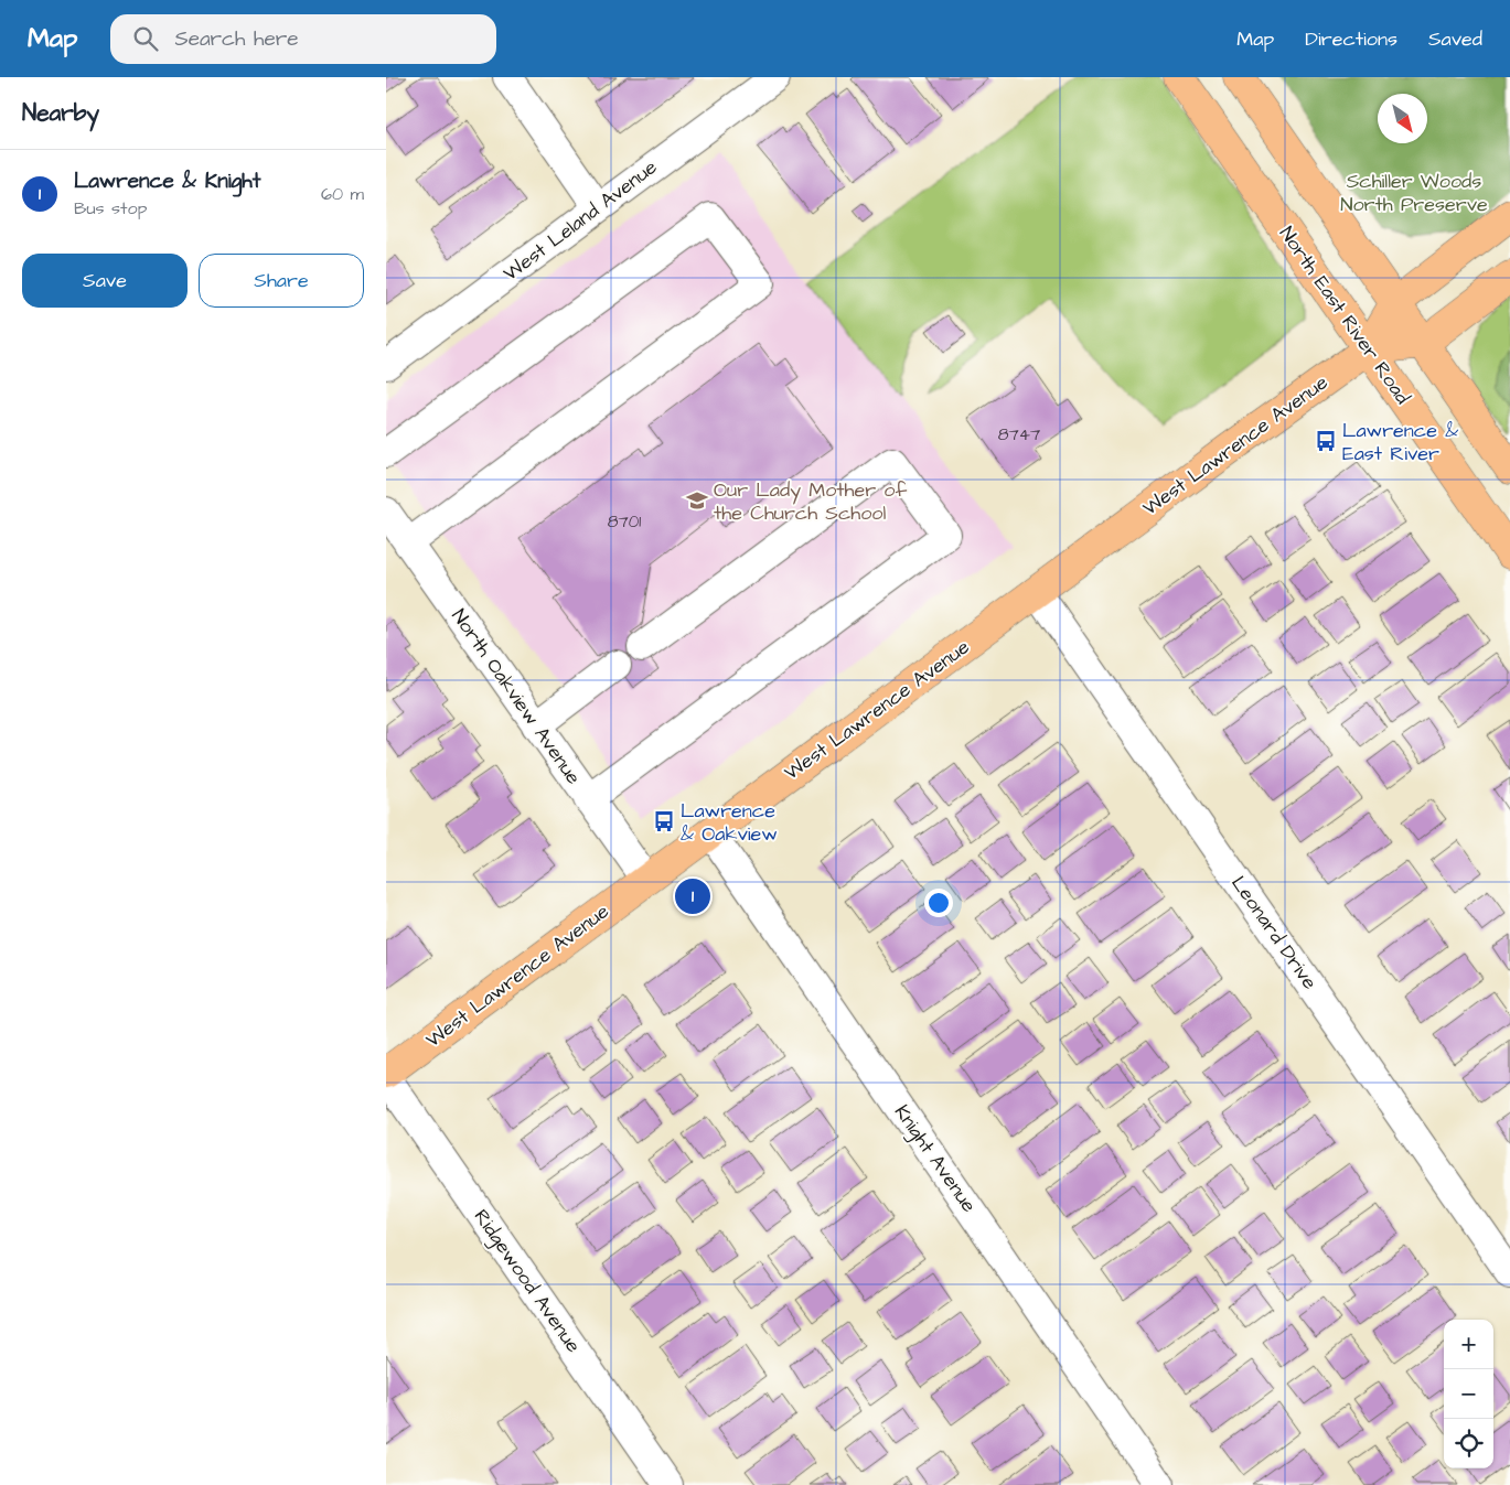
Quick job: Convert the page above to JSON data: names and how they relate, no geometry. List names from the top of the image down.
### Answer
{
  "streets": {
    "main road": ["North East River Road", "West Lawrence Avenue"],
    "street": [
      "West Leland Avenue",
      "North Oakview Avenue",
      "Leonard Drive",
      "Knight Avenue",
      "Ridgewood Avenue"
    ]
  },
  "crossings": [
    ["North East River Road", "West Lawrence Avenue"],
    ["West Lawrence Avenue", "North Oakview Avenue"],
    ["West Lawrence Avenue", "Leonard Drive"],
    ["West Lawrence Avenue", "Knight Avenue"],
    ["West Lawrence Avenue", "Ridgewood Avenue"]
  ],
  "parks": ["Schiller Woods North Preserve"],
  "places": {
    "bus stop": ["Lawrence & East River", "Lawrence & Oakview"],
    "school or university": ["Our Lady Mother of the Church School"]
  },
  "house_numbers": ["8747", "8701"],
  "north": "bottom right",
  "page": {
    "header": "Map",
    "search": "Search here",
    "nav": ["Map", "Directions", "Saved"],
    "heading": "Nearby",
    "list": [
      {
        "mark": "1",
        "name": "Lawrence & Knight",
        "note": "Bus stop",
        "value": "60 m"
      }
    ],
    "buttons": ["Save", "Share"],
    "pins": "1",
    "map_buttons": ["+", "−"]
  }
}
